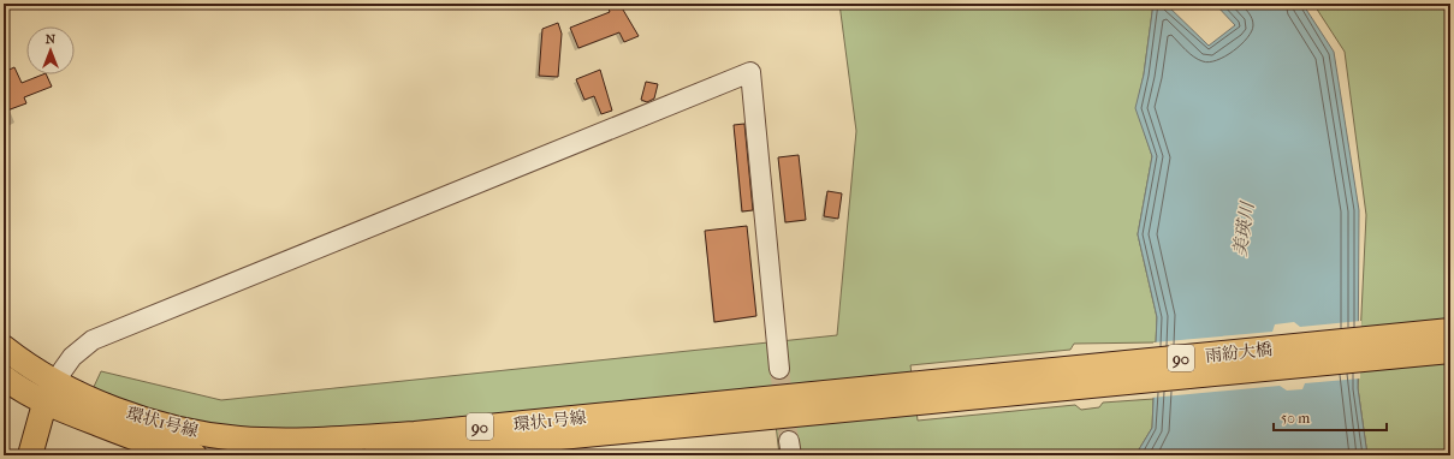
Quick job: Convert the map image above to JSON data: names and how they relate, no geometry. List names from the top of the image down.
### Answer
{
  "streets": {
    "main road": ["雨紛大橋", "90", "環状1号線"]
  },
  "crossings": [
    ["雨紛大橋", "環状1号線"]
  ],
  "water": ["美瑛川"],
  "scale_bar": "50 m",
  "north": "top"
}
